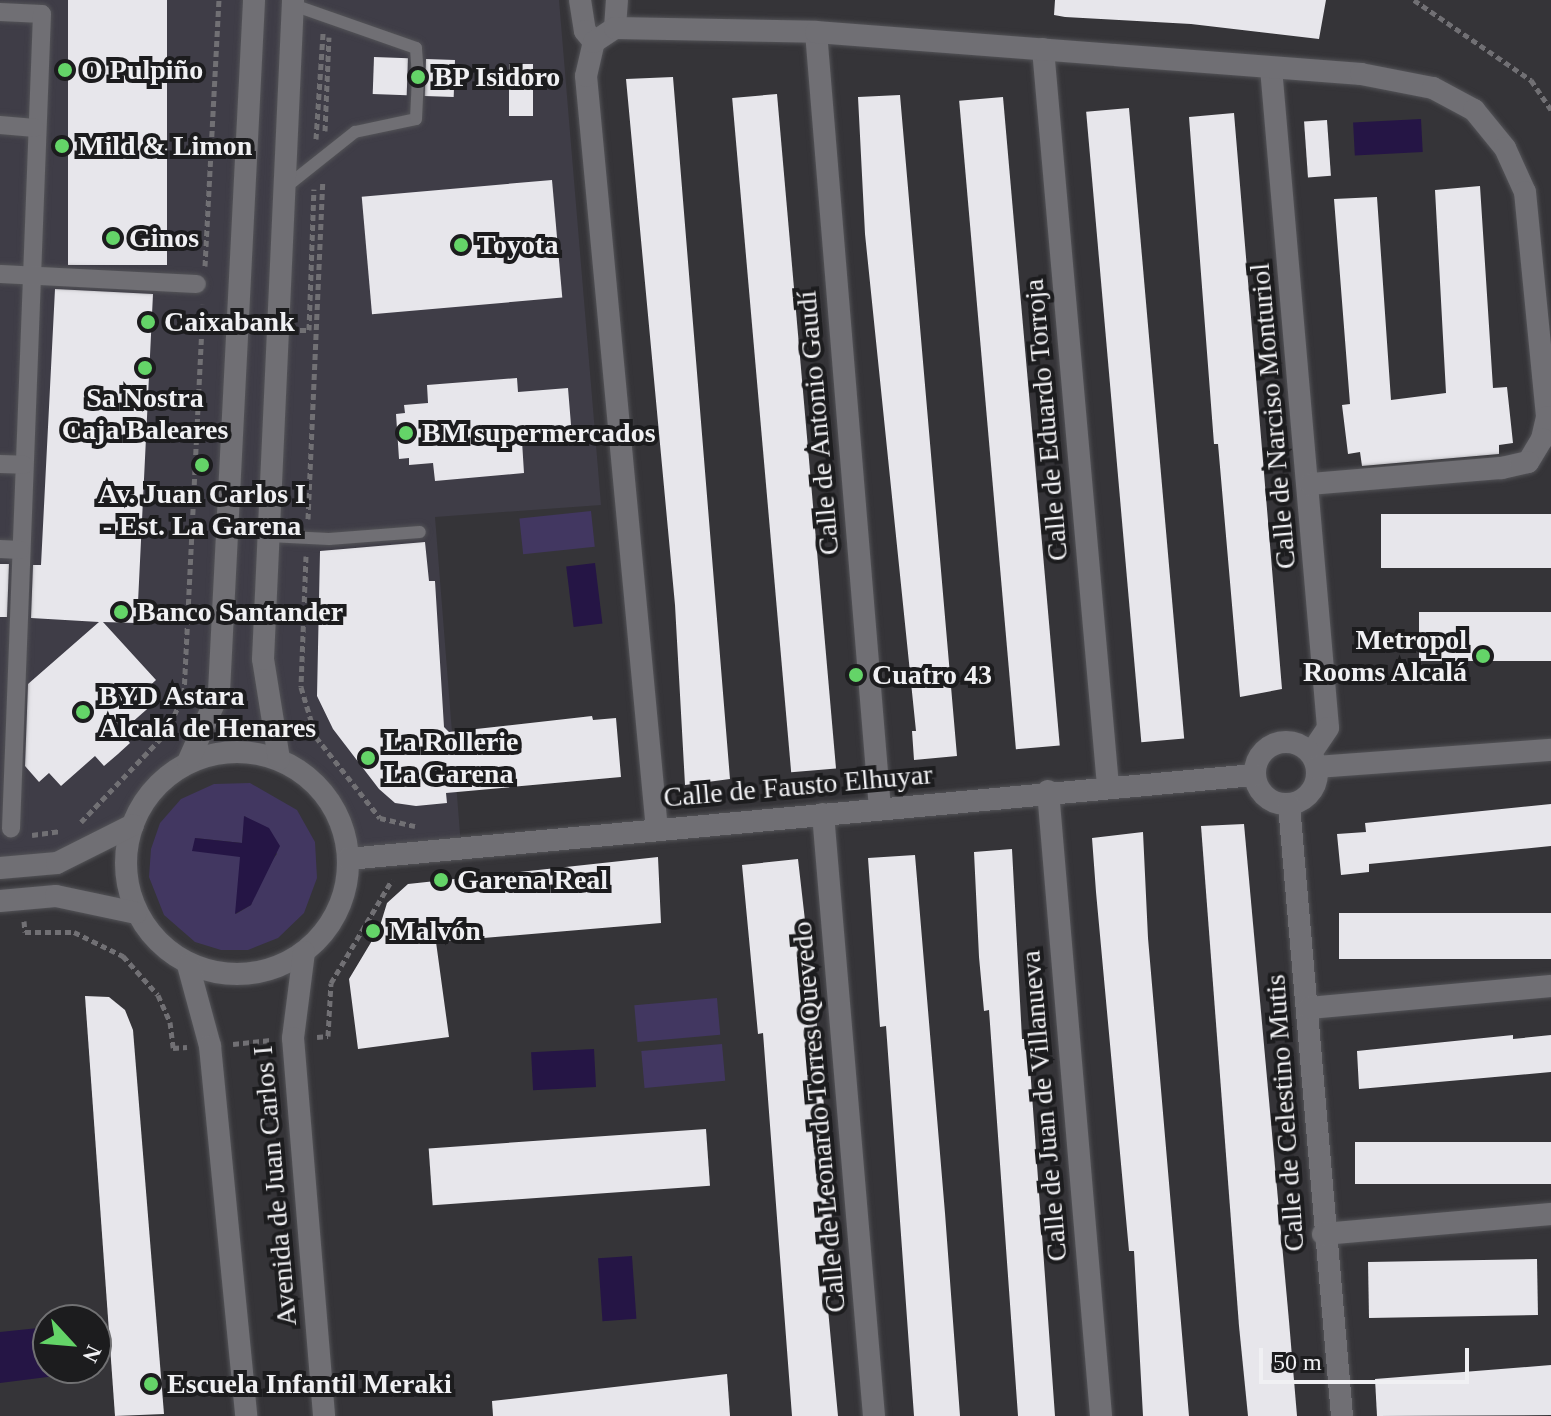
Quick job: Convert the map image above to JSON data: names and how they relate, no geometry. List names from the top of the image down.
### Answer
{
  "streets": {
    "street": [
      "Calle de Narciso Monturiol",
      "Calle de Eduardo Torroja",
      "Calle de Antonio Gaudí",
      "Calle de Fausto Elhuyar",
      "Calle de Juan de Villanueva",
      "Calle de Celestino Mutis",
      "Calle de Leonardo Torres Quevedo",
      "Avenida de Juan Carlos I"
    ]
  },
  "crossings": [
    ["Calle de Narciso Monturiol", "Calle de Fausto Elhuyar"],
    ["Calle de Narciso Monturiol", "Calle de Celestino Mutis"],
    ["Calle de Eduardo Torroja", "Calle de Fausto Elhuyar"],
    ["Calle de Antonio Gaudí", "Calle de Fausto Elhuyar"],
    ["Calle de Fausto Elhuyar", "Calle de Juan de Villanueva"],
    ["Calle de Fausto Elhuyar", "Calle de Celestino Mutis"],
    ["Calle de Fausto Elhuyar", "Calle de Leonardo Torres Quevedo"],
    ["Calle de Fausto Elhuyar", "Avenida de Juan Carlos I"]
  ],
  "places": [
    "O Pulpiño",
    "BP Isidoro",
    "Mild & Limon",
    "Ginos",
    "Toyota",
    "Caixabank",
    "Sa Nostra Caja Baleares",
    "BM supermercados",
    "Av. Juan Carlos I - Est. La Garena",
    "Banco Santander",
    "Metropol Rooms Alcalá",
    "Cuatro 43",
    "BYD Astara Alcalá de Henares",
    "La Rollerie La Garena",
    "Garena Real",
    "Malvón",
    "Escuela Infantil Meraki"
  ],
  "scale_bar": "50 m",
  "north": "bottom right"
}
